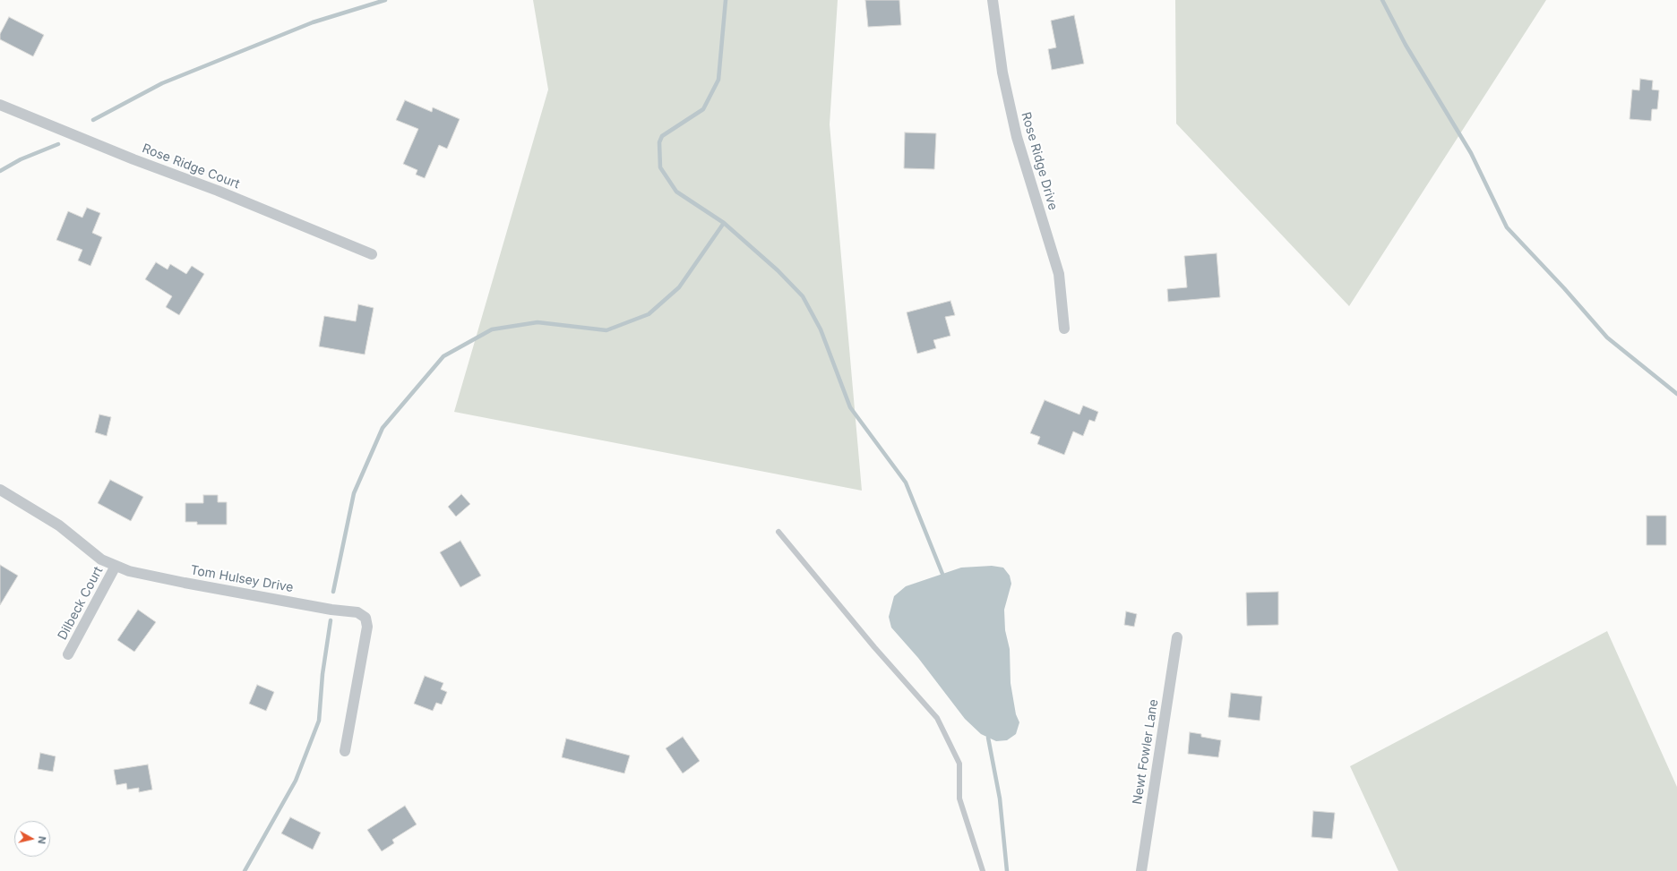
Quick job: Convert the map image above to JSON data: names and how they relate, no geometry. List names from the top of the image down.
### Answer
{
  "streets": {
    "street": [
      "Rose Ridge Drive",
      "Rose Ridge Court",
      "Tom Hulsey Drive",
      "Dilbeck Court",
      "Newt Fowler Lane"
    ]
  },
  "crossings": [
    ["Tom Hulsey Drive", "Dilbeck Court"]
  ],
  "north": "right"
}
